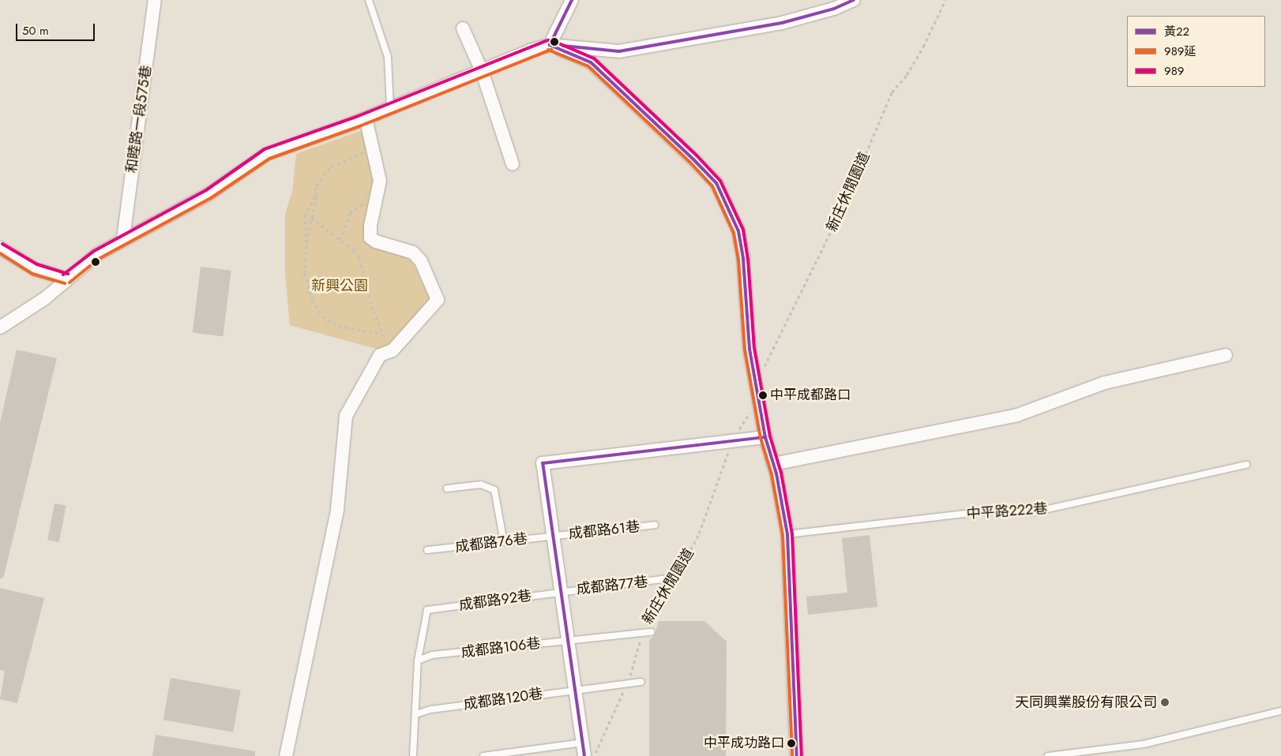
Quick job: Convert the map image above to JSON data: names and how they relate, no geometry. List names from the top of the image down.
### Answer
{
  "streets": {
    "street": ["和睦路一段575巷"],
    "lane": [
      "中平路222巷",
      "成都路61巷",
      "成都路76巷",
      "成都路77巷",
      "成都路92巷",
      "成都路106巷",
      "成都路120巷"
    ],
    "path": ["新庄休閒園道"]
  },
  "crossings": [
    ["新庄休閒園道", "成都路106巷"],
    ["新庄休閒園道", "成都路120巷"],
    ["成都路61巷", "成都路76巷"],
    ["成都路77巷", "成都路92巷"],
    ["成都路92巷", "成都路106巷"]
  ],
  "parks": ["新興公園"],
  "places": ["中平成都路口", "天同興業股份有限公司", "中平成功路口"],
  "lines": ["transit line 黃22", "transit line 989", "transit line 989延"],
  "legend": ["黃22", "989延", "989"],
  "scale_bar": "50 m"
}
